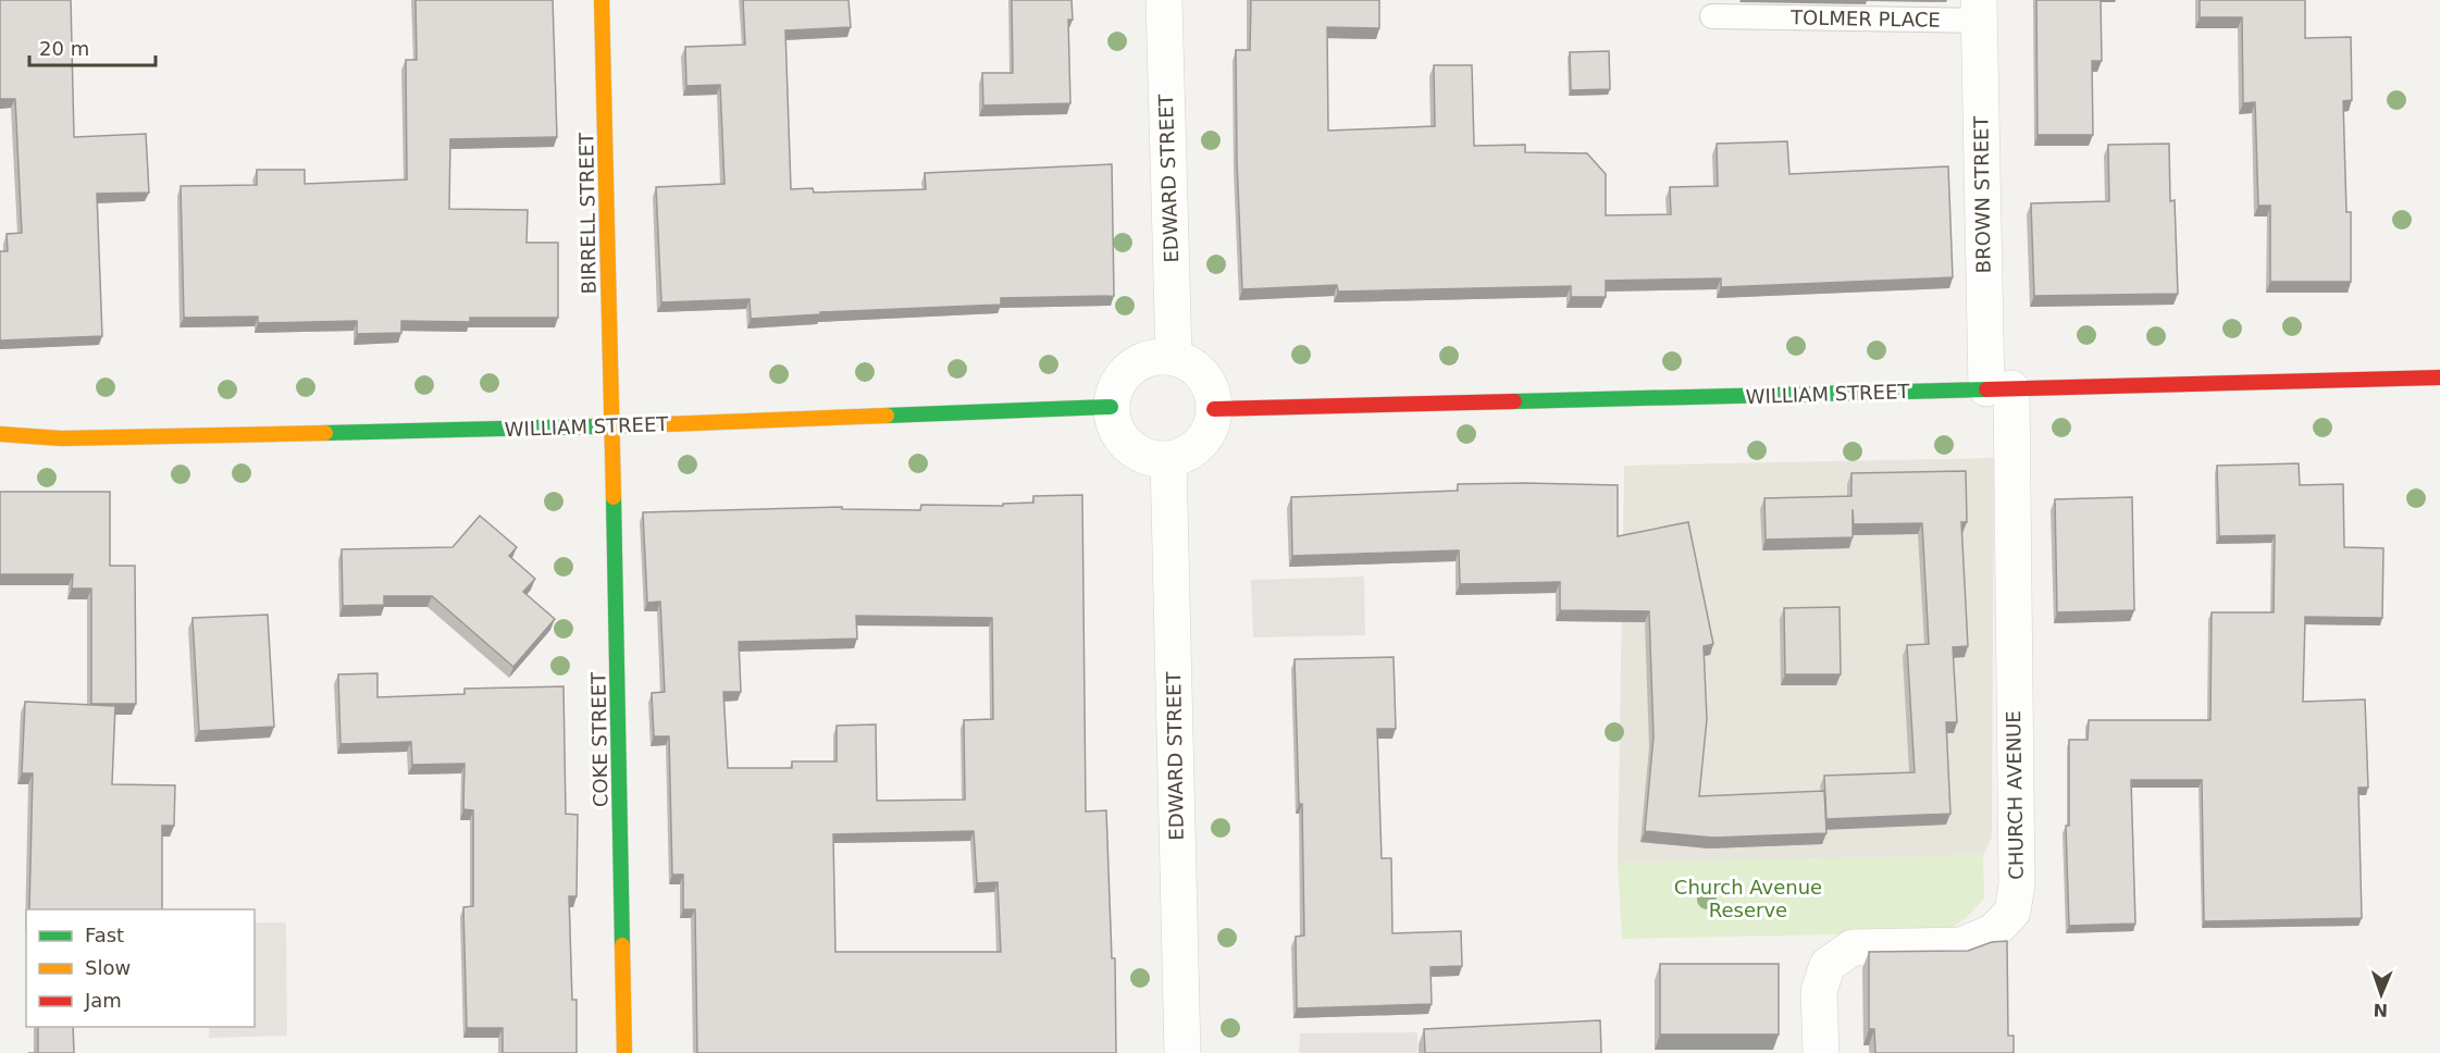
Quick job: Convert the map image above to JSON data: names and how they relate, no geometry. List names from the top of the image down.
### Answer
{
  "streets": {
    "street": [
      "EDWARD STREET",
      "BROWN STREET",
      "BIRRELL STREET",
      "WILLIAM STREET",
      "COKE STREET",
      "CHURCH AVENUE"
    ],
    "lane": ["TOLMER PLACE"]
  },
  "crossings": [
    ["TOLMER PLACE", "BROWN STREET"],
    ["EDWARD STREET", "WILLIAM STREET"],
    ["BROWN STREET", "WILLIAM STREET"],
    ["BROWN STREET", "CHURCH AVENUE"],
    ["BIRRELL STREET", "WILLIAM STREET"],
    ["BIRRELL STREET", "COKE STREET"],
    ["WILLIAM STREET", "COKE STREET"],
    ["WILLIAM STREET", "CHURCH AVENUE"]
  ],
  "parks": ["Church Avenue Reserve"],
  "legend": ["Fast", "Slow", "Jam"],
  "scale_bar": "20 m",
  "north": "bottom"
}
